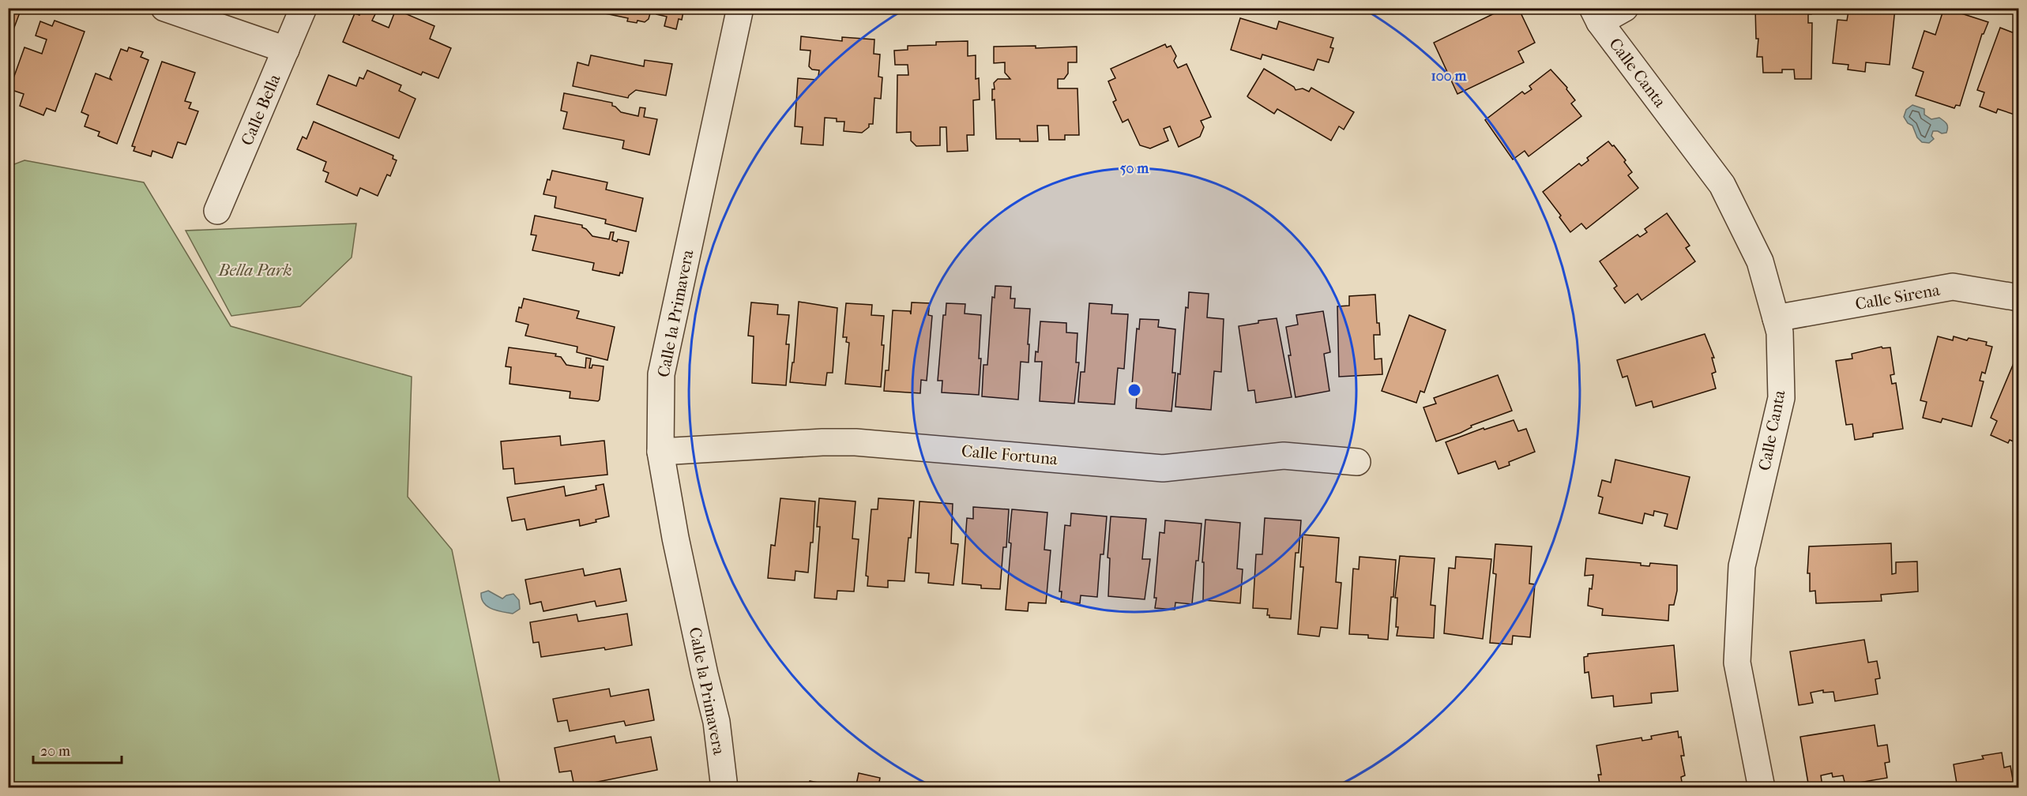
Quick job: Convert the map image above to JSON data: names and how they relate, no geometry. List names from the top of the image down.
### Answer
{
  "streets": {
    "street": [
      "Calle Canta",
      "Calle Bella",
      "Calle Sirena",
      "Calle la Primavera",
      "Calle Fortuna"
    ]
  },
  "crossings": [
    ["Calle Canta", "Calle Sirena"],
    ["Calle la Primavera", "Calle Fortuna"]
  ],
  "parks": ["Bella Park"],
  "scale_bar": "20 m",
  "rings": ["100 m", "50 m"]
}
